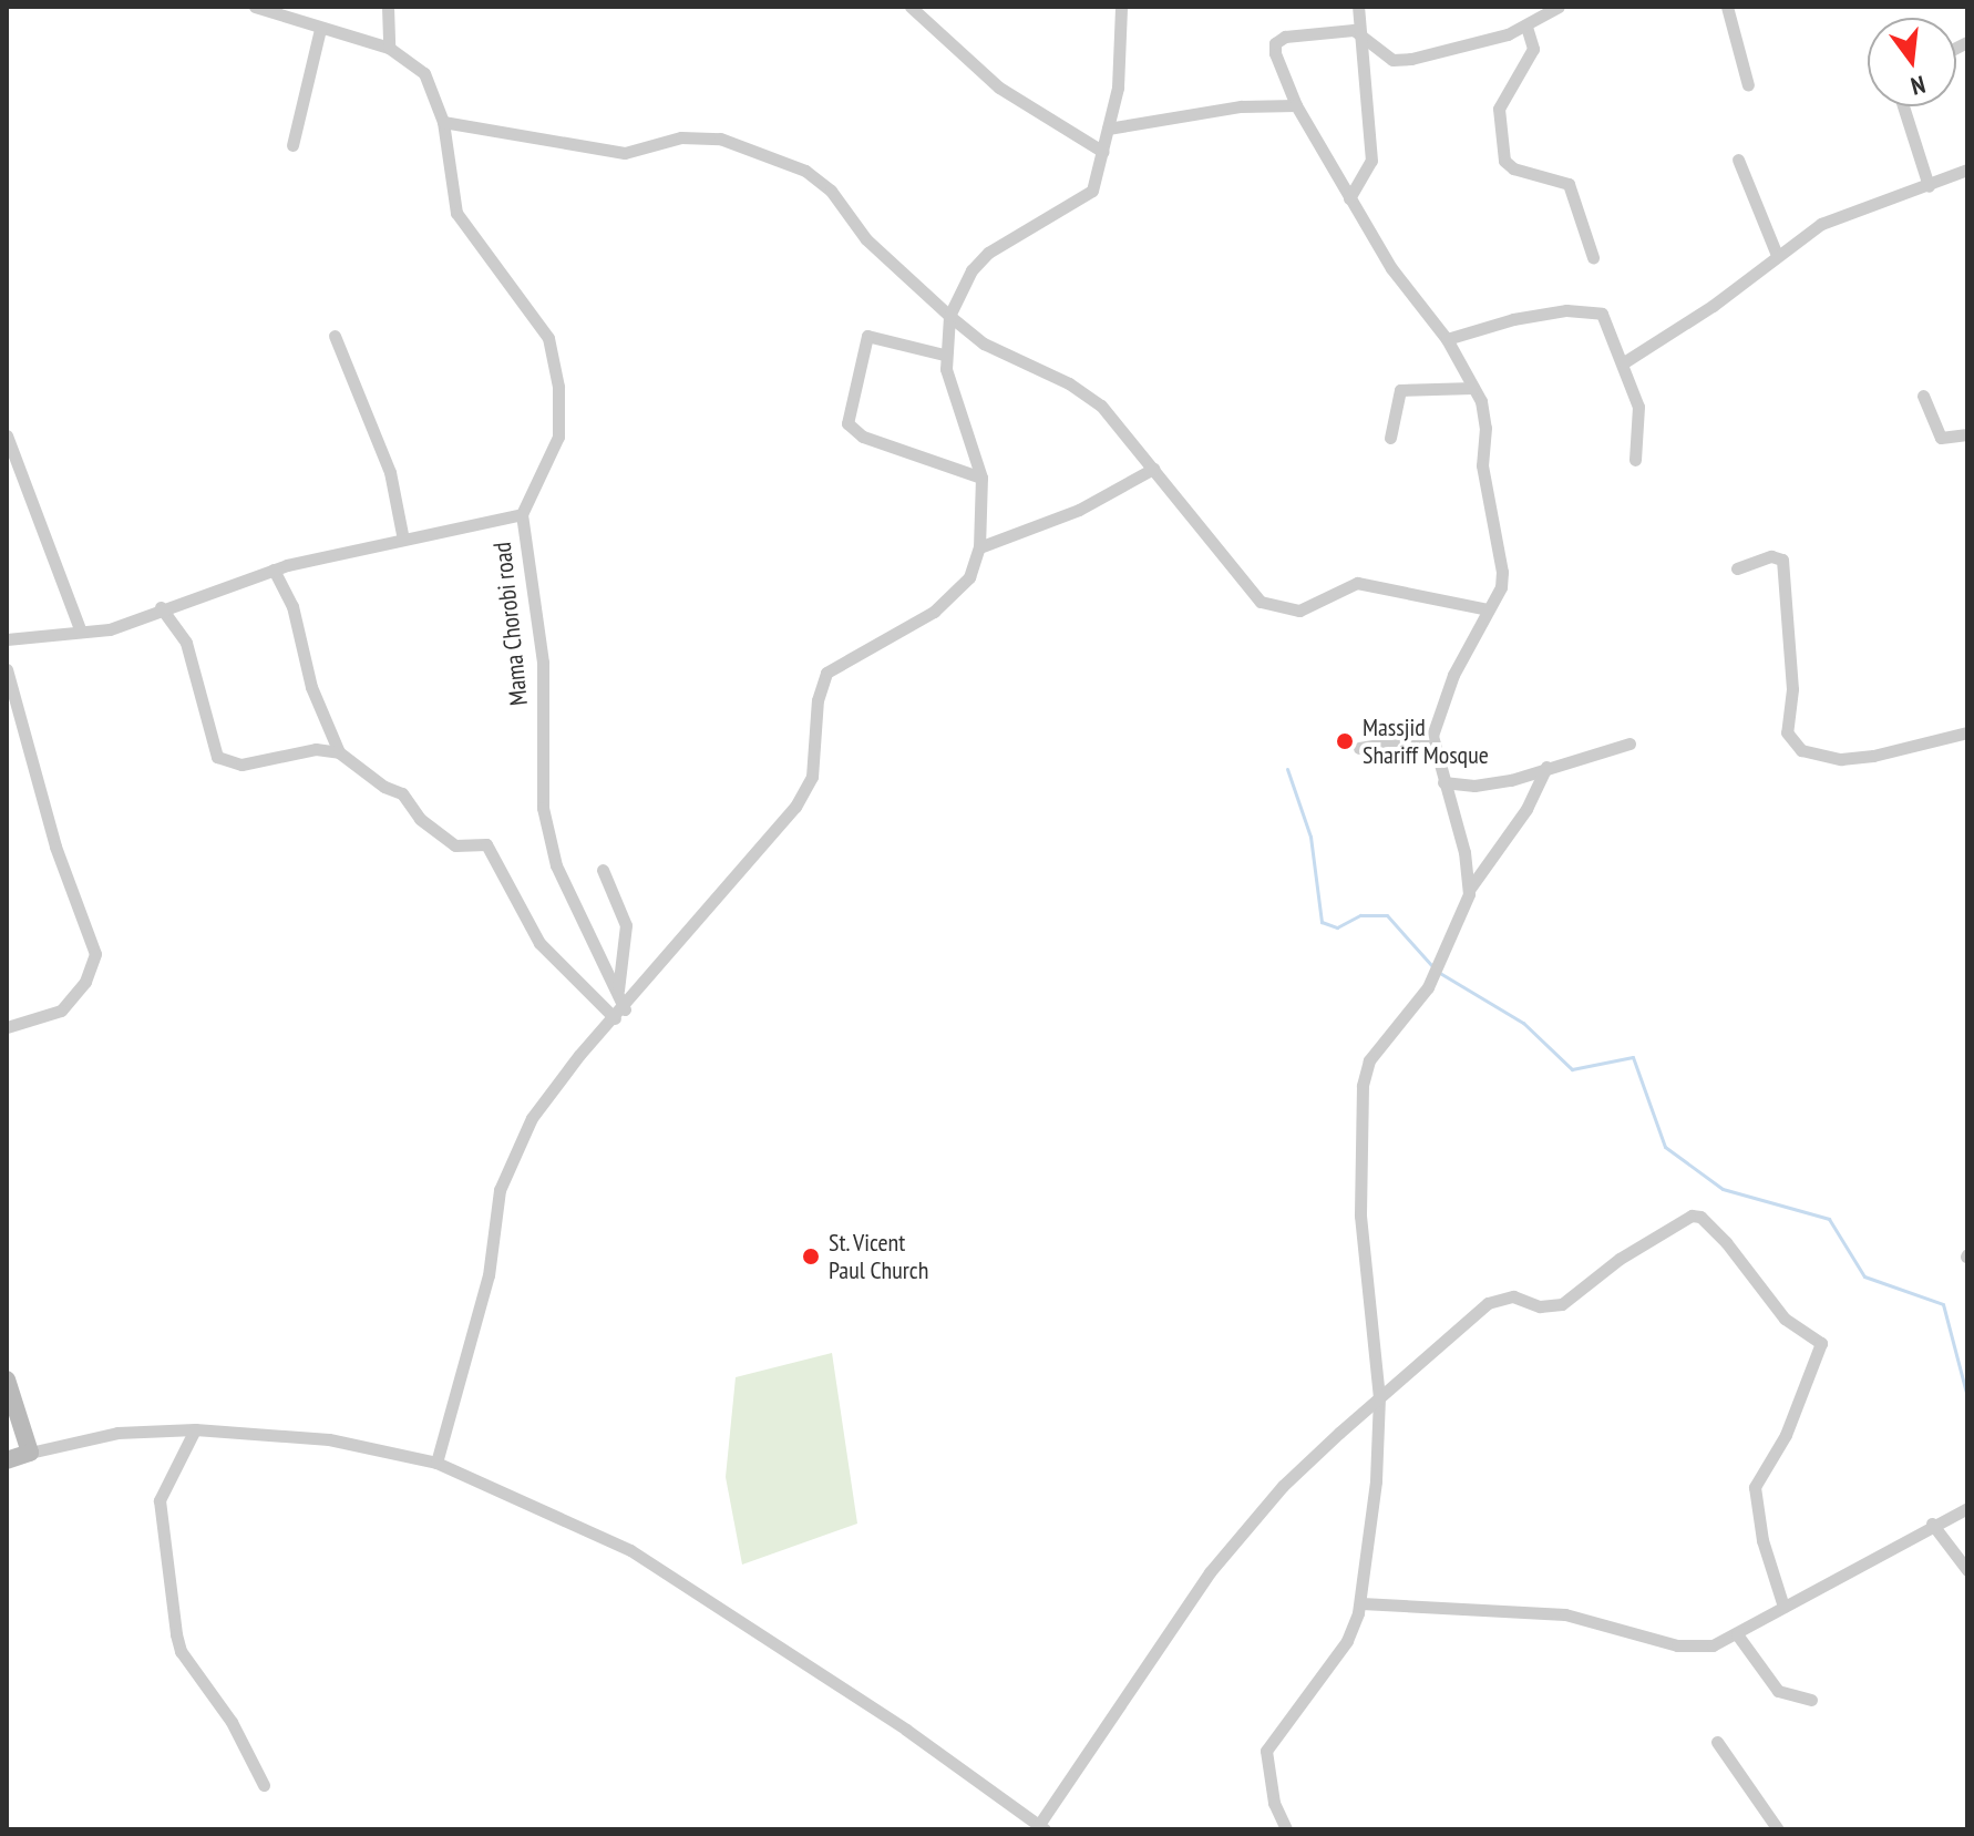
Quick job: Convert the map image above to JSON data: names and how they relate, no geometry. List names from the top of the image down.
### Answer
{
  "streets": {
    "street": ["Mama Chorobi road"]
  },
  "places": ["Massjid Shariff Mosque", "St. Vicent Paul Church"],
  "north": "bottom"
}
